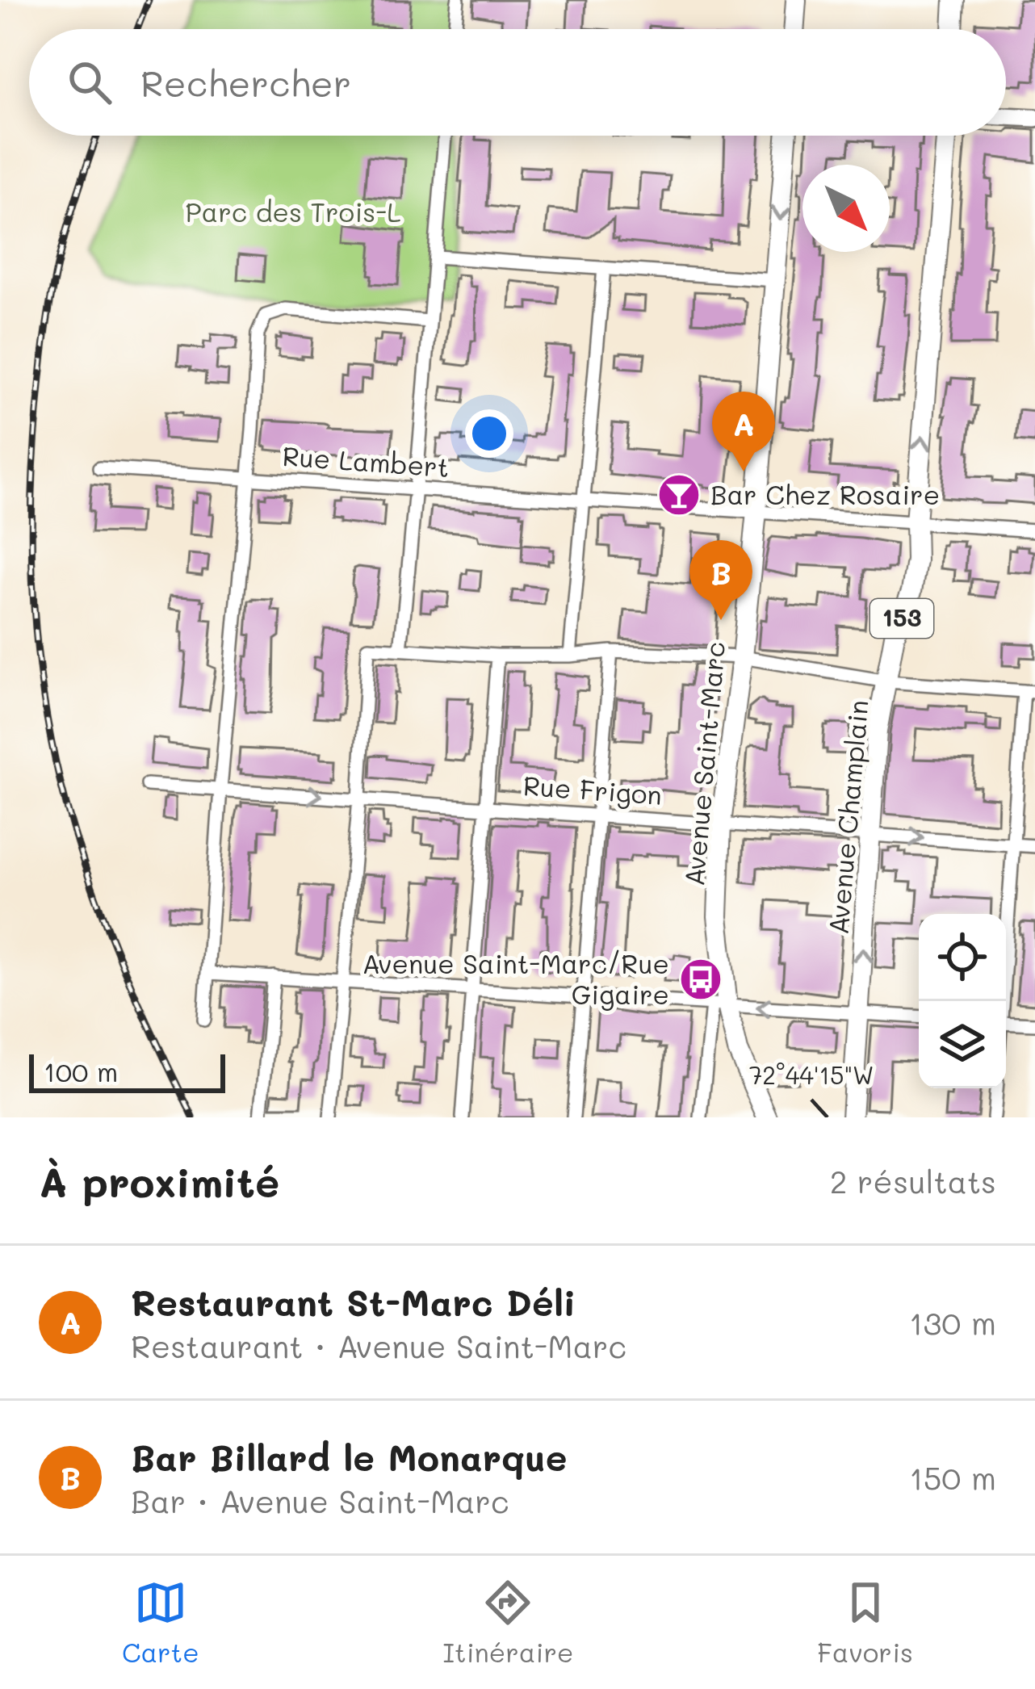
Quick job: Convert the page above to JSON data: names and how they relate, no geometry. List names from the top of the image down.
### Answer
{
  "streets": {
    "main road": ["153", "Avenue Saint-Marc", "Avenue Champlain"],
    "street": ["Rue Lambert", "Rue Frigon"]
  },
  "crossings": [
    ["Rue Lambert", "Avenue Saint-Marc"],
    ["Rue Lambert", "Avenue Champlain"],
    ["Avenue Saint-Marc", "Rue Frigon"],
    ["Rue Frigon", "Avenue Champlain"]
  ],
  "one_way": ["Avenue Champlain"],
  "parks": ["Parc des Trois-L"],
  "places": {
    "bar": ["Bar Chez Rosaire"],
    "bus stop": ["Avenue Saint-Marc/Rue Gigaire"]
  },
  "scale_bar": "100 m",
  "north": "bottom right",
  "page": {
    "search": "Rechercher",
    "pins": ["A", "B"],
    "scale": "100 m",
    "heading": ["À proximité", "2 résultats"],
    "list": [
      {
        "mark": "A",
        "name": "Restaurant St-Marc Déli",
        "note": "Restaurant · Avenue Saint-Marc",
        "value": "130 m"
      },
      {
        "mark": "B",
        "name": "Bar Billard le Monarque",
        "note": "Bar · Avenue Saint-Marc",
        "value": "150 m"
      }
    ],
    "nav": ["Carte", "Itinéraire", "Favoris"]
  },
  "coordinates": ["72°44'15\"W"]
}
